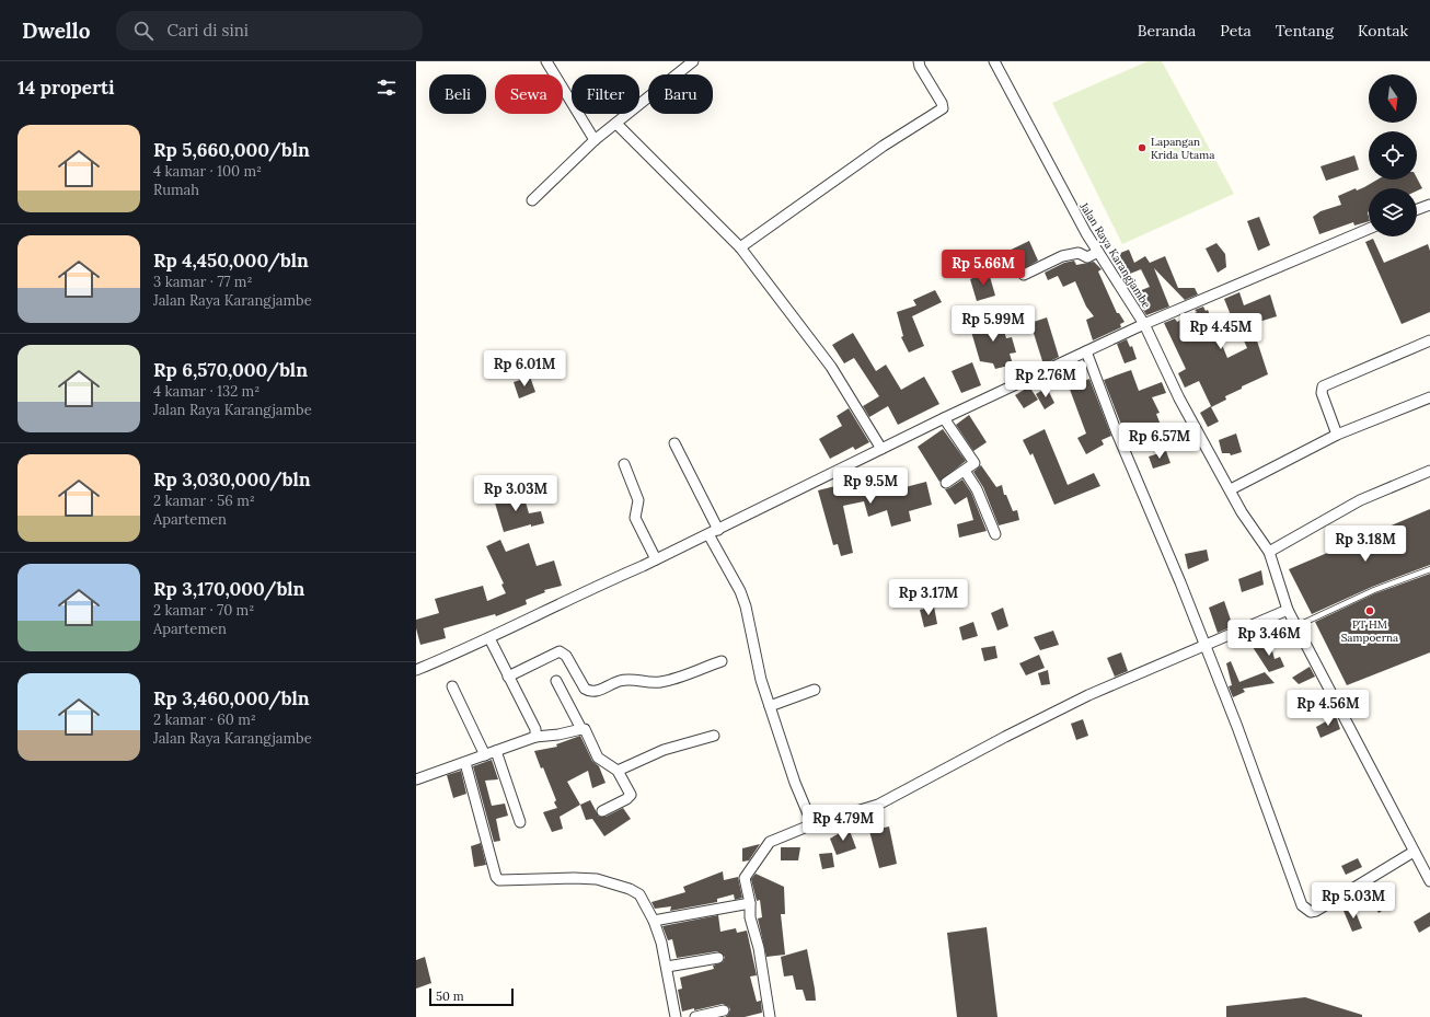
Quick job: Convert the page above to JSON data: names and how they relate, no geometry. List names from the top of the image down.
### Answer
{
  "streets": {
    "street": ["Jalan Raya Karangjambe"]
  },
  "places": ["Lapangan Krida Utama", "PT HM Sampoerna"],
  "scale_bar": "50 m",
  "north": "bottom",
  "page": {
    "header": "Dwello",
    "search": "Cari di sini",
    "nav": [
      "Beranda",
      "Peta",
      "Tentang",
      "Kontak"
    ],
    "heading": "14 properti",
    "chip": [
      "Beli",
      "Sewa",
      "Filter",
      "Baru"
    ],
    "list": [
      {
        "name": "Rp 5,660,000/bln",
        "note": "4 kamar · 100 m² · Rumah"
      },
      {
        "name": "Rp 4,450,000/bln",
        "note": "3 kamar · 77 m² · Jalan Raya Karangjambe"
      },
      {
        "name": "Rp 6,570,000/bln",
        "note": "4 kamar · 132 m² · Jalan Raya Karangjambe"
      },
      {
        "name": "Rp 3,030,000/bln",
        "note": "2 kamar · 56 m² · Apartemen"
      },
      {
        "name": "Rp 3,170,000/bln",
        "note": "2 kamar · 70 m² · Apartemen"
      },
      {
        "name": "Rp 3,460,000/bln",
        "note": "2 kamar · 60 m² · Jalan Raya Karangjambe"
      }
    ],
    "price": [
      "Rp 5.66M",
      "Rp 5.99M",
      "Rp 4.45M",
      "Rp 6.01M",
      "Rp 2.76M",
      "Rp 6.57M",
      "Rp 9.5M",
      "Rp 3.03M",
      "Rp 3.18M",
      "Rp 3.17M",
      "Rp 3.46M",
      "Rp 4.56M",
      "Rp 4.79M",
      "Rp 5.03M"
    ],
    "scale": "50 m"
  }
}
